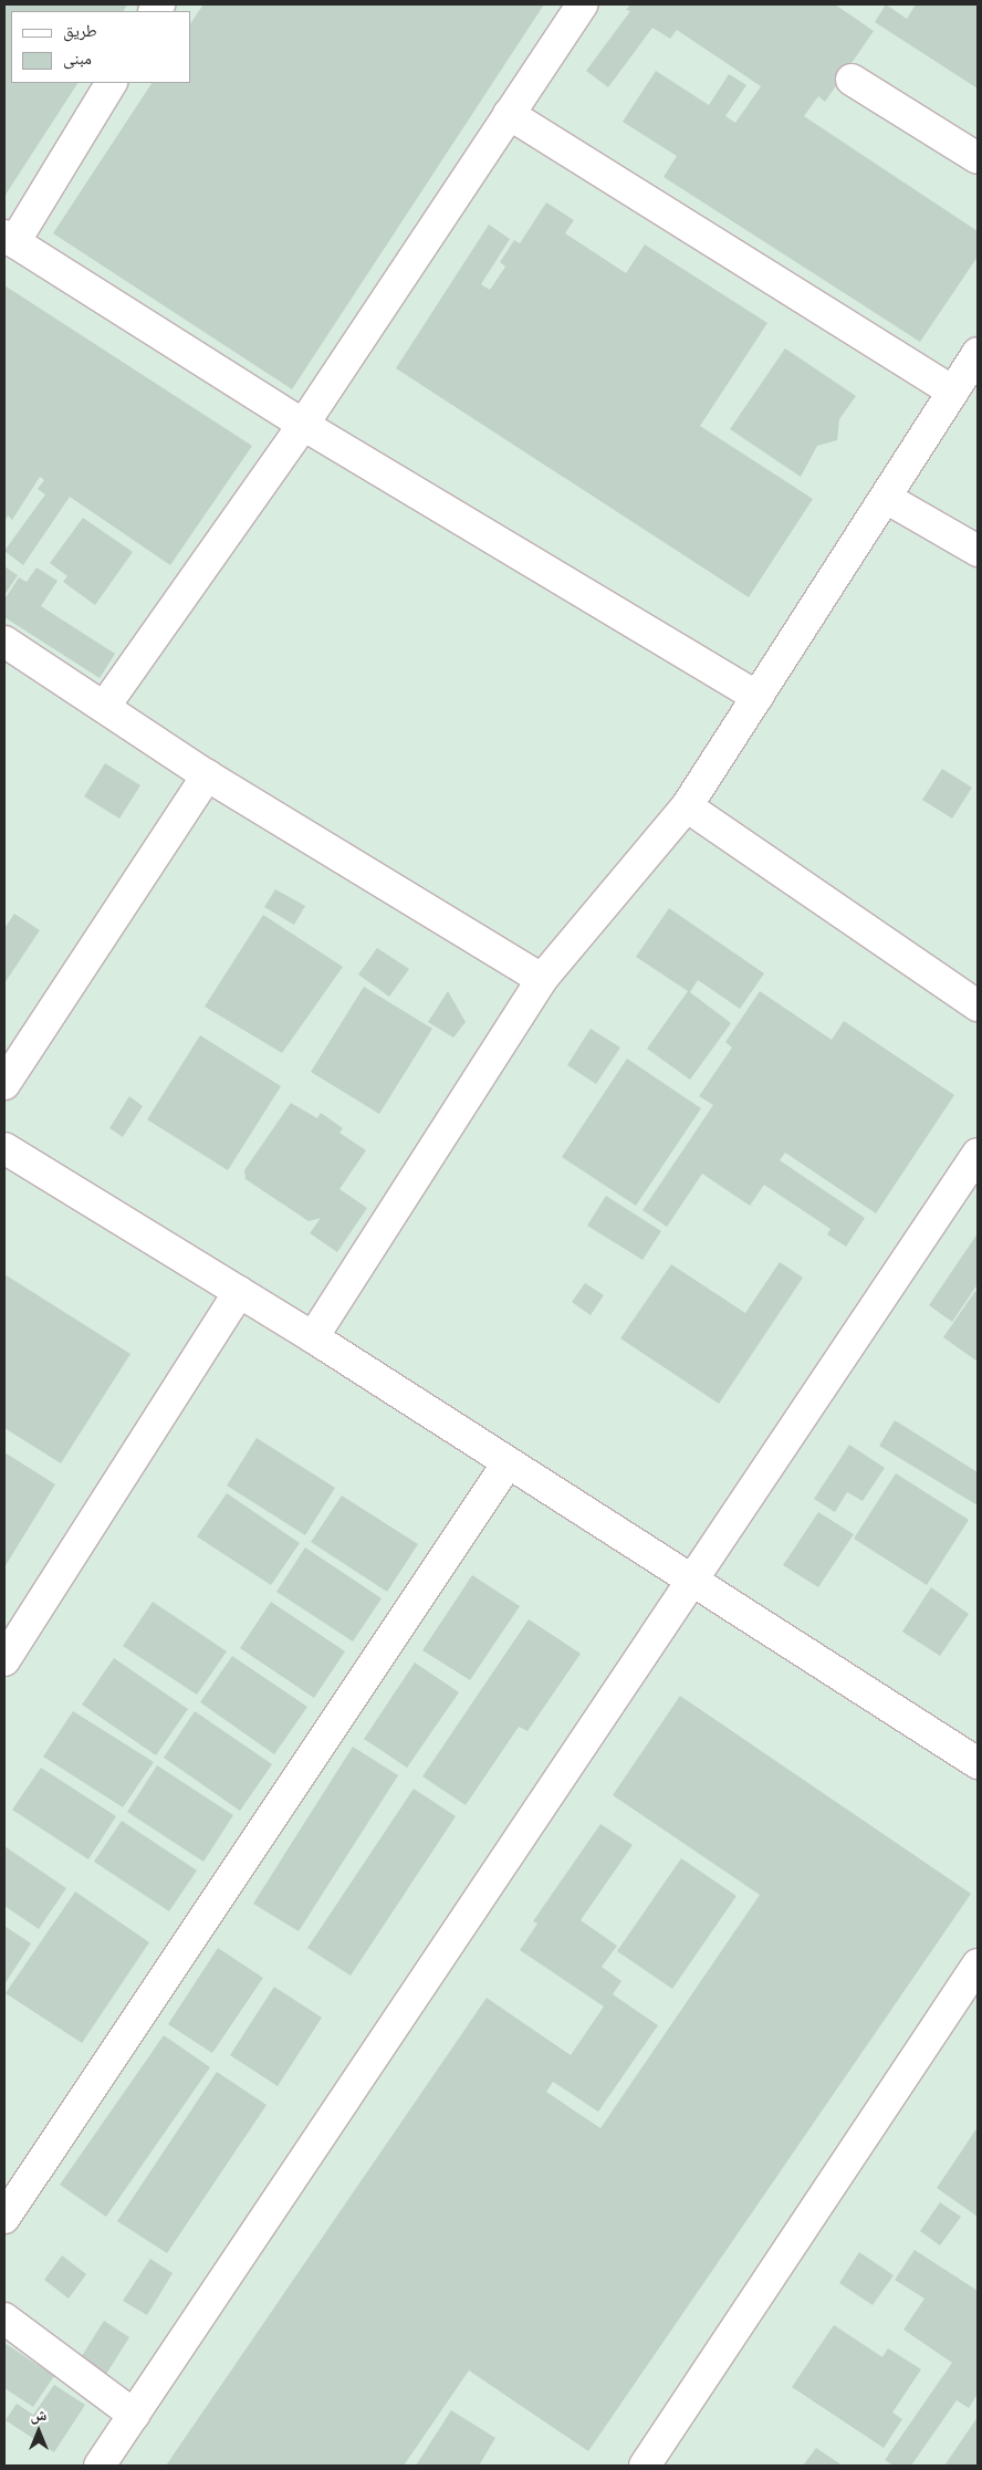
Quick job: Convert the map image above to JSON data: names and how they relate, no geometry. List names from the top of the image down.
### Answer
{
  "legend": ["طريق", "مبنى"],
  "north": "top"
}
